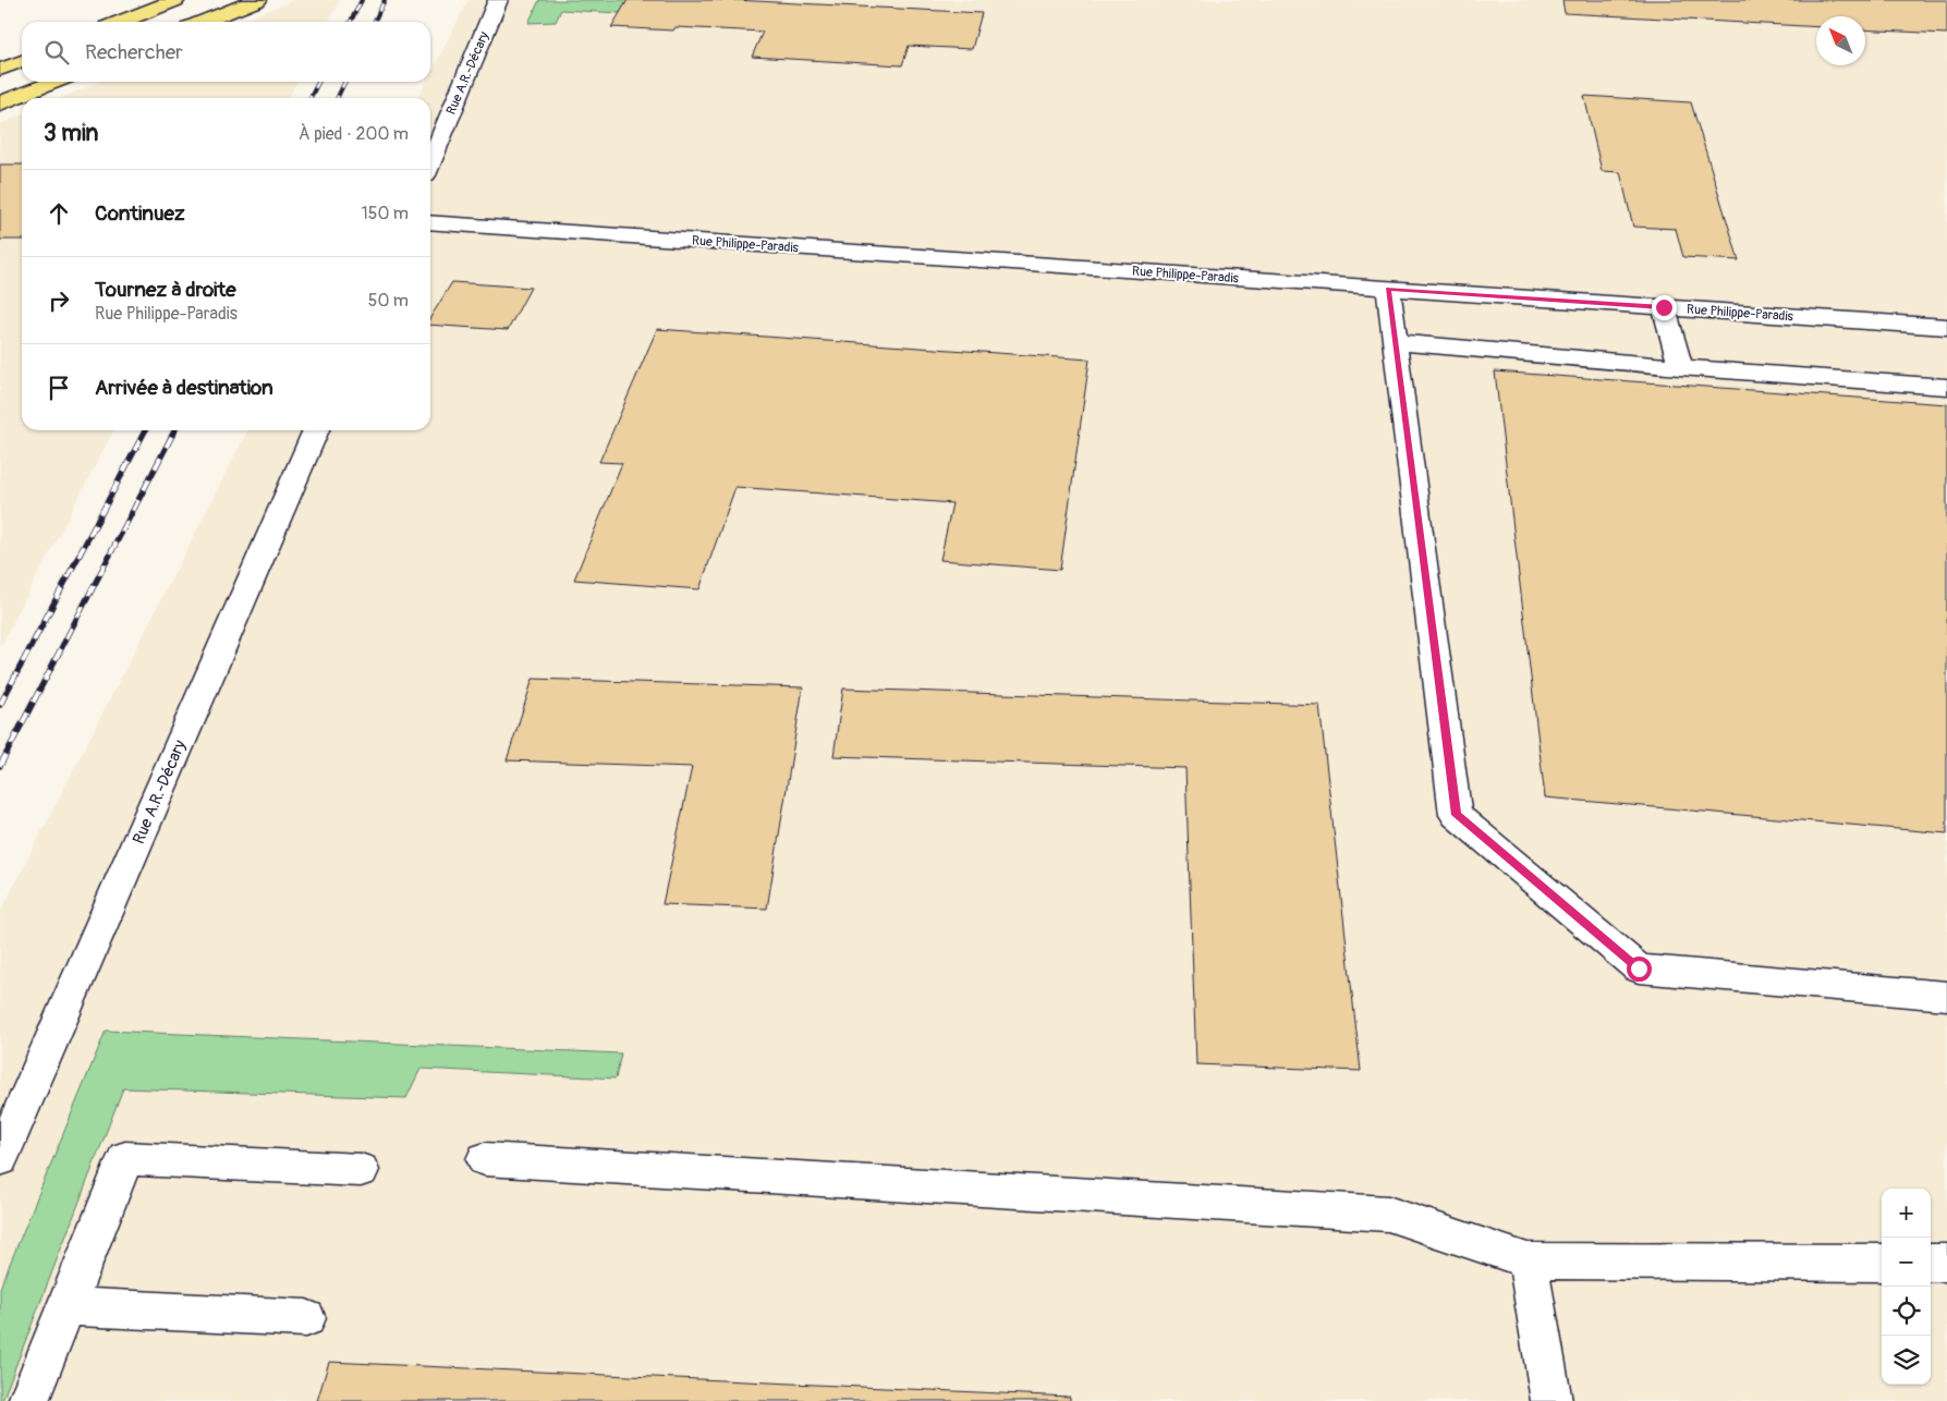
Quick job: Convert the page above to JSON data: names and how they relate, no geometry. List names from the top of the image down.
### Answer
{
  "streets": {
    "street": ["Rue A.R.-Décary", "Rue Philippe-Paradis"]
  },
  "north": "top left",
  "page": {
    "search": "Rechercher",
    "heading": ["3 min", "À pied · 200 m"],
    "list": [
      ["Continuez", "150 m"],
      ["Tournez à droite", "Rue Philippe-Paradis", "50 m"],
      "Arrivée à destination"
    ],
    "map_buttons": ["+", "−"]
  }
}
